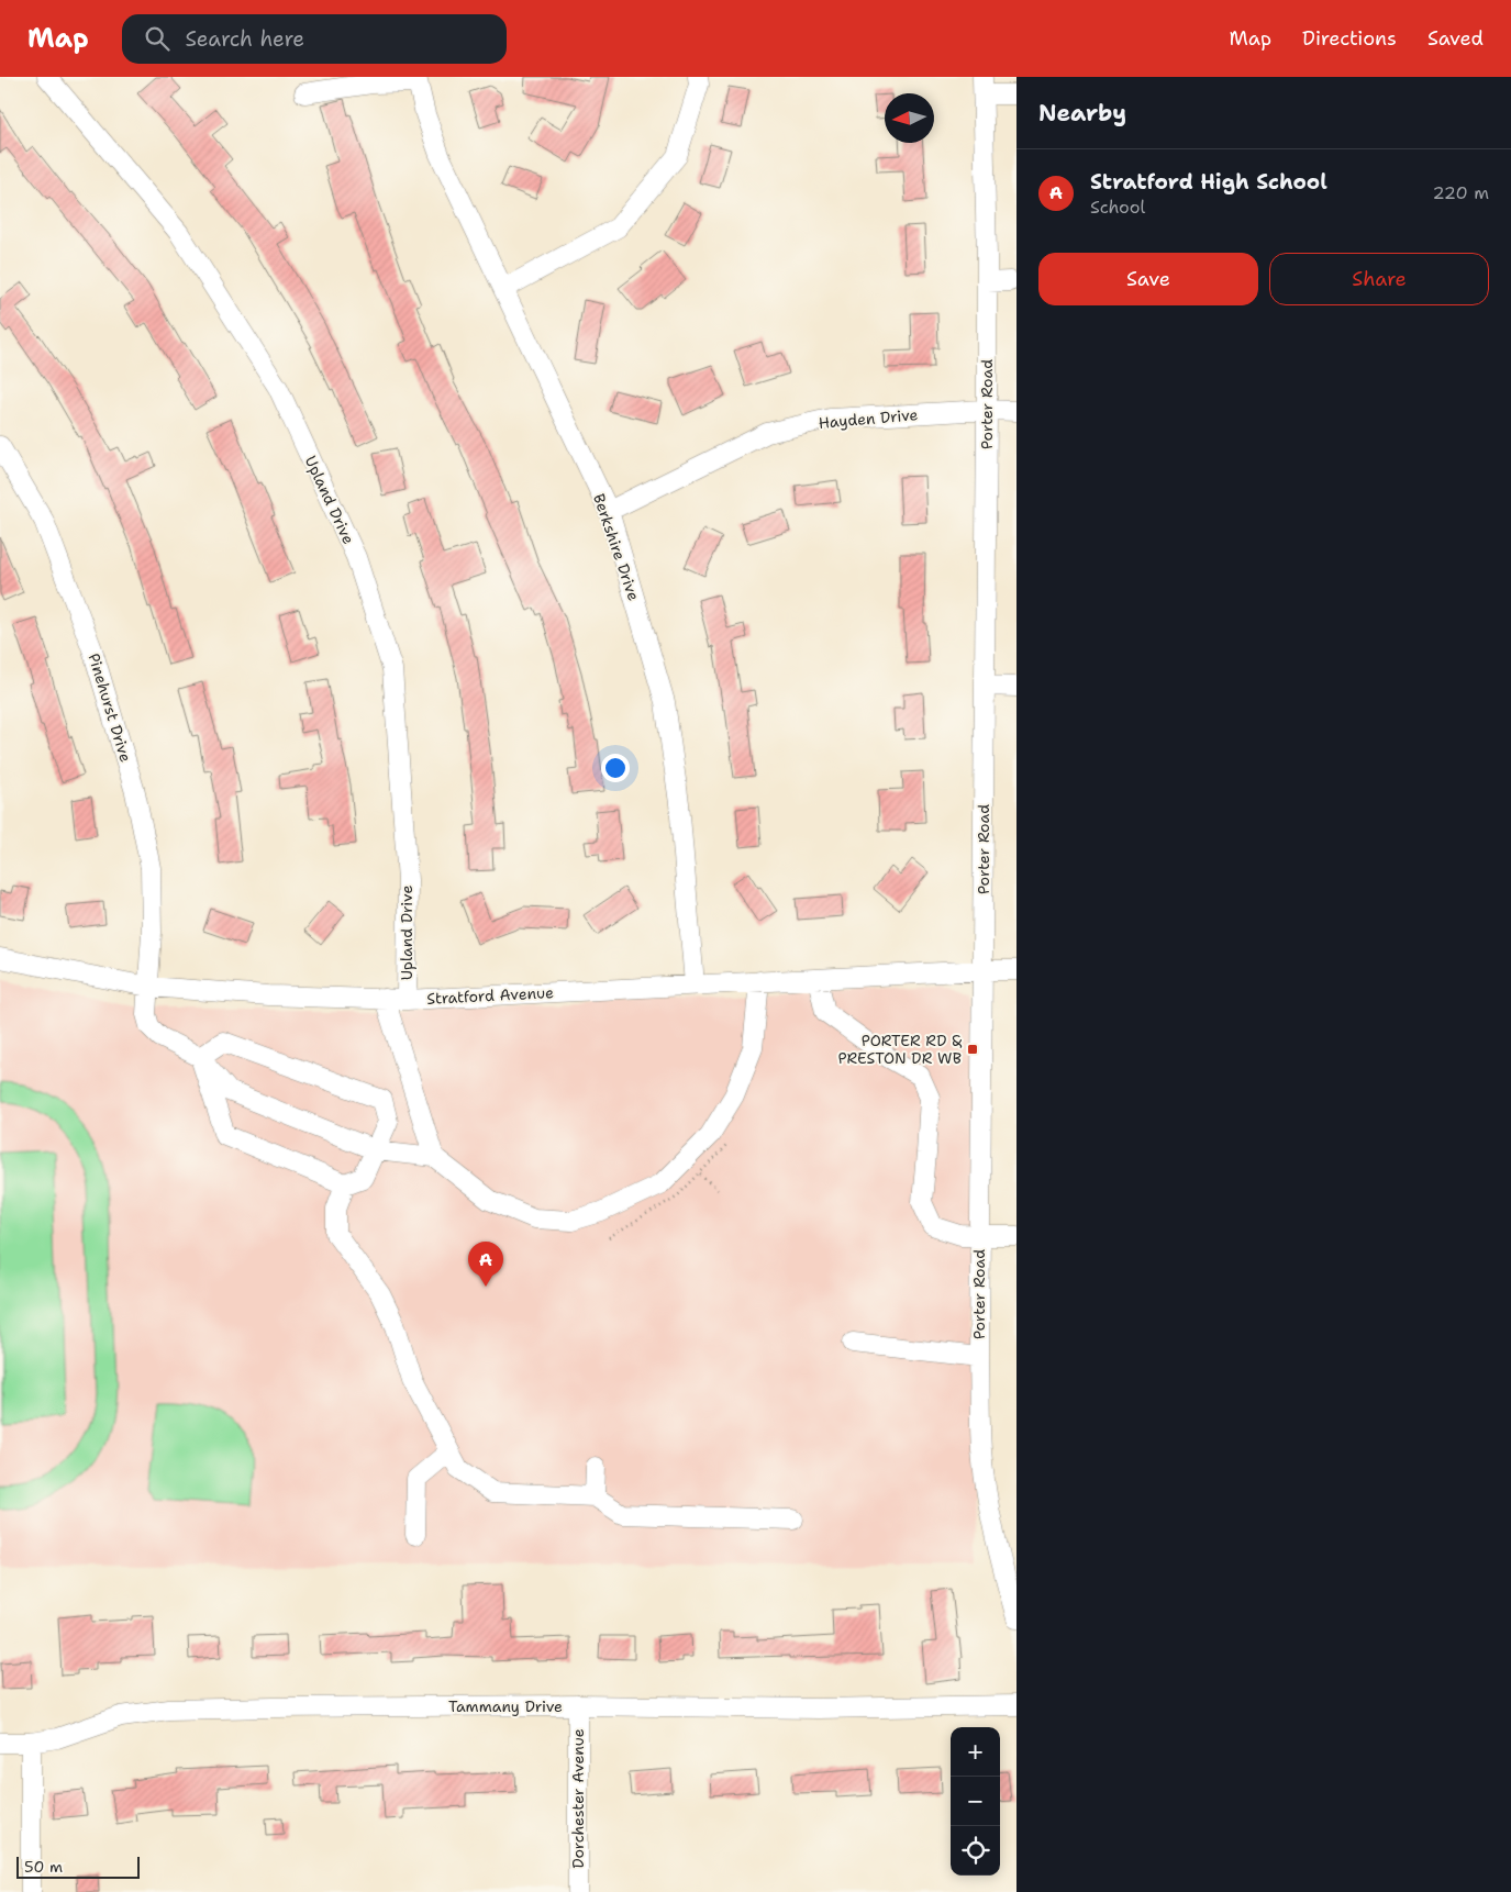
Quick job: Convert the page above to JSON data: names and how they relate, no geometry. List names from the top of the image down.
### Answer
{
  "streets": {
    "street": [
      "Porter Road",
      "Hayden Drive",
      "Upland Drive",
      "Berkshire Drive",
      "Pinehurst Drive",
      "Stratford Avenue",
      "Tammany Drive",
      "Dorchester Avenue"
    ]
  },
  "crossings": [
    ["Porter Road", "Hayden Drive"],
    ["Porter Road", "Stratford Avenue"],
    ["Hayden Drive", "Berkshire Drive"],
    ["Upland Drive", "Stratford Avenue"],
    ["Berkshire Drive", "Stratford Avenue"],
    ["Pinehurst Drive", "Stratford Avenue"],
    ["Tammany Drive", "Dorchester Avenue"]
  ],
  "places": {
    "transit": ["PORTER RD & PRESTON DR WB"]
  },
  "scale_bar": "50 m",
  "north": "left",
  "page": {
    "header": "Map",
    "search": "Search here",
    "nav": ["Map", "Directions", "Saved"],
    "heading": "Nearby",
    "list": [
      {
        "mark": "A",
        "name": "Stratford High School",
        "note": "School",
        "value": "220 m"
      }
    ],
    "buttons": ["Save", "Share"],
    "pins": "A",
    "map_buttons": ["+", "−"],
    "scale": "50 m"
  }
}
